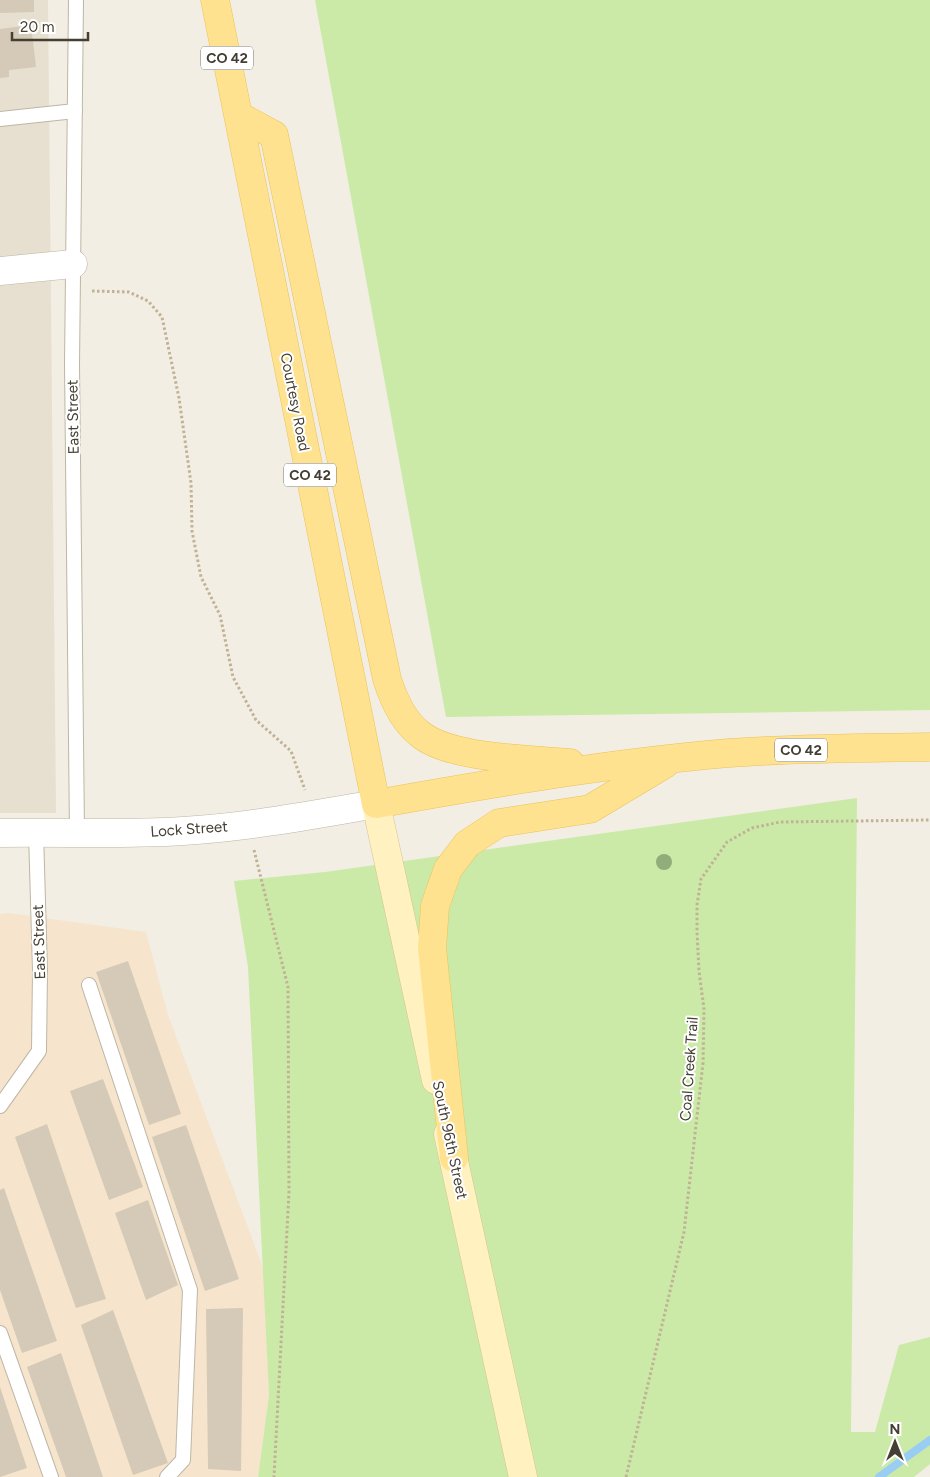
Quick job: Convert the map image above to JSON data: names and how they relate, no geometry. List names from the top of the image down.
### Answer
{
  "streets": {
    "main road": ["CO 42", "Courtesy Road", "South 96th Street"],
    "street": ["Lock Street"],
    "lane": ["East Street"],
    "path": ["Coal Creek Trail"]
  },
  "crossings": [
    ["CO 42", "Courtesy Road"],
    ["CO 42", "Lock Street"],
    ["CO 42", "South 96th Street"],
    ["Courtesy Road", "Lock Street"],
    ["Courtesy Road", "South 96th Street"],
    ["East Street", "Lock Street"],
    ["Lock Street", "South 96th Street"]
  ],
  "scale_bar": "20 m",
  "north": "top"
}
